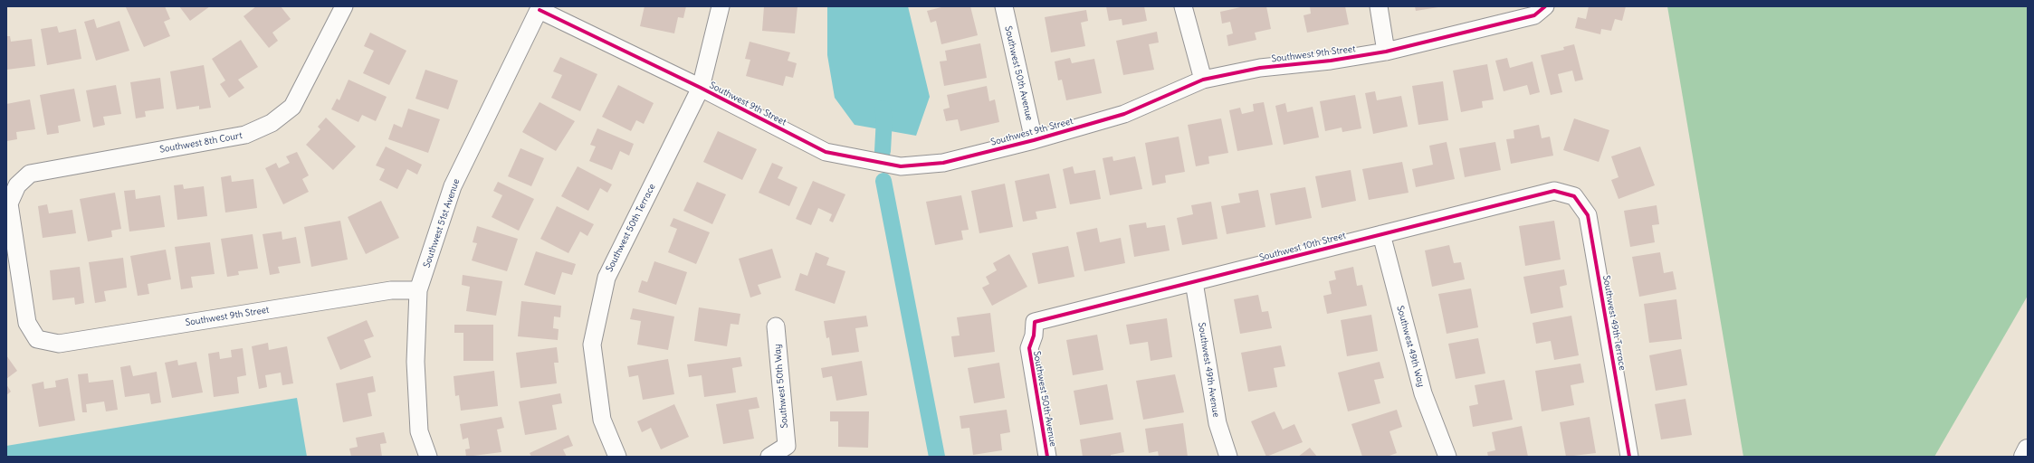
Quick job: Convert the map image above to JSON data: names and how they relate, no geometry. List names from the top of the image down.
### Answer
{
  "streets": {
    "street": [
      "Southwest 9th Street",
      "Southwest 50th Avenue",
      "Southwest 8th Court",
      "Southwest 51st Avenue",
      "Southwest 50th Terrace",
      "Southwest 10th Street",
      "Southwest 49th Terrace",
      "Southwest 49th Way",
      "Southwest 49th Avenue",
      "Southwest 50th Way"
    ]
  },
  "crossings": [
    ["Southwest 9th Street", "Southwest 50th Avenue"],
    ["Southwest 9th Street", "Southwest 8th Court"],
    ["Southwest 9th Street", "Southwest 51st Avenue"],
    ["Southwest 9th Street", "Southwest 50th Terrace"],
    ["Southwest 50th Avenue", "Southwest 10th Street"],
    ["Southwest 10th Street", "Southwest 49th Terrace"],
    ["Southwest 10th Street", "Southwest 49th Way"],
    ["Southwest 10th Street", "Southwest 49th Avenue"]
  ]
}
